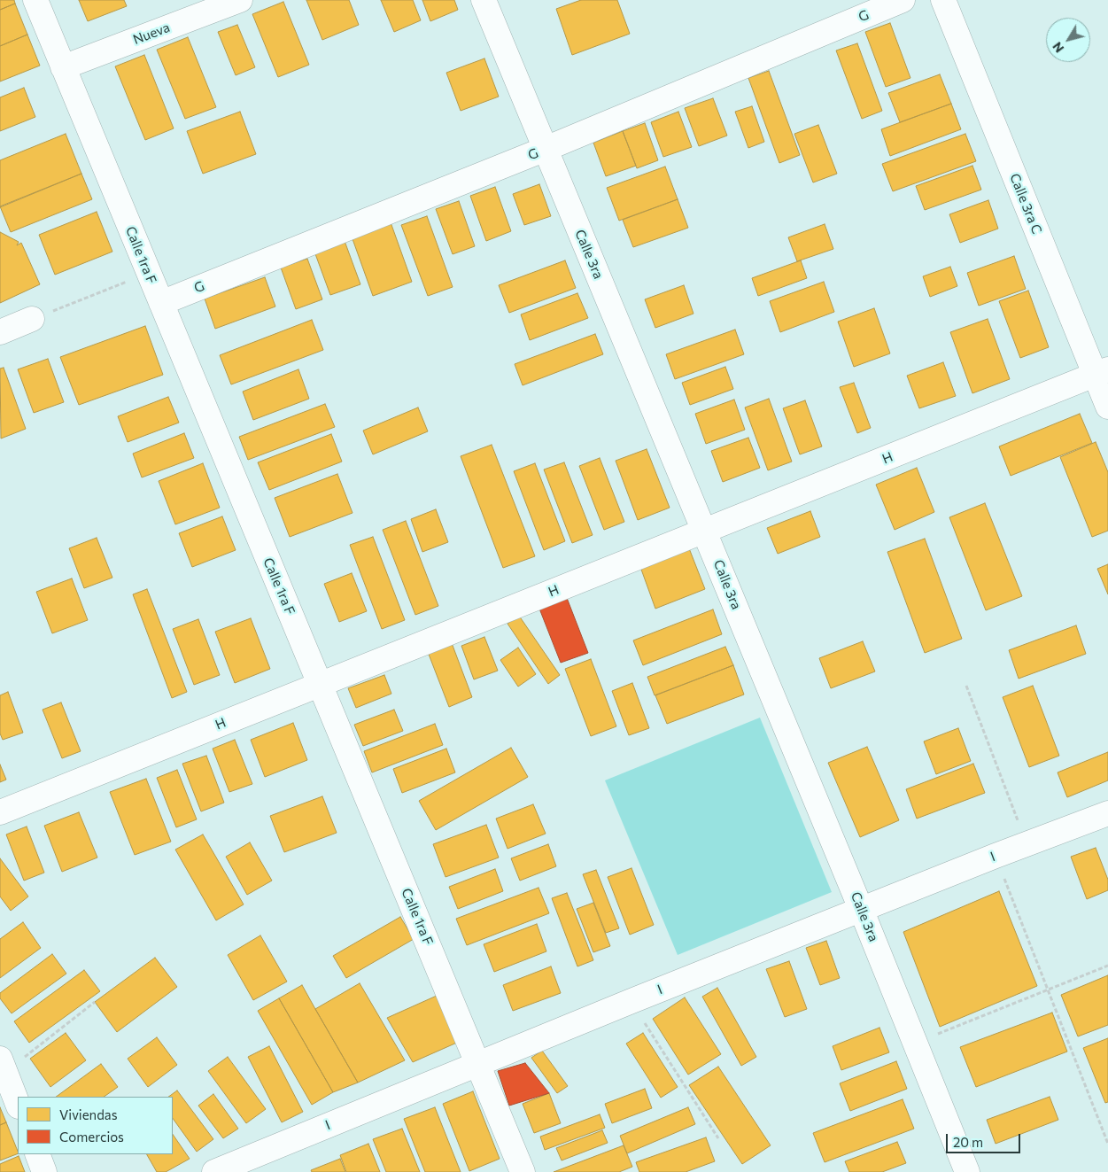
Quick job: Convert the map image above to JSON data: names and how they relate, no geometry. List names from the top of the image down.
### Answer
{
  "streets": {
    "street": [
      "G",
      "Nueva",
      "Calle 3ra C",
      "Calle 3ra",
      "Calle 1ra F",
      "H",
      "I"
    ]
  },
  "crossings": [
    ["G", "Calle 3ra"],
    ["G", "Calle 1ra F"],
    ["Nueva", "Calle 1ra F"],
    ["Calle 3ra C", "H"],
    ["Calle 3ra", "H"],
    ["Calle 3ra", "I"],
    ["Calle 1ra F", "H"],
    ["Calle 1ra F", "I"]
  ],
  "legend": ["Viviendas", "Comercios"],
  "scale_bar": "20 m",
  "north": "bottom left"
}
